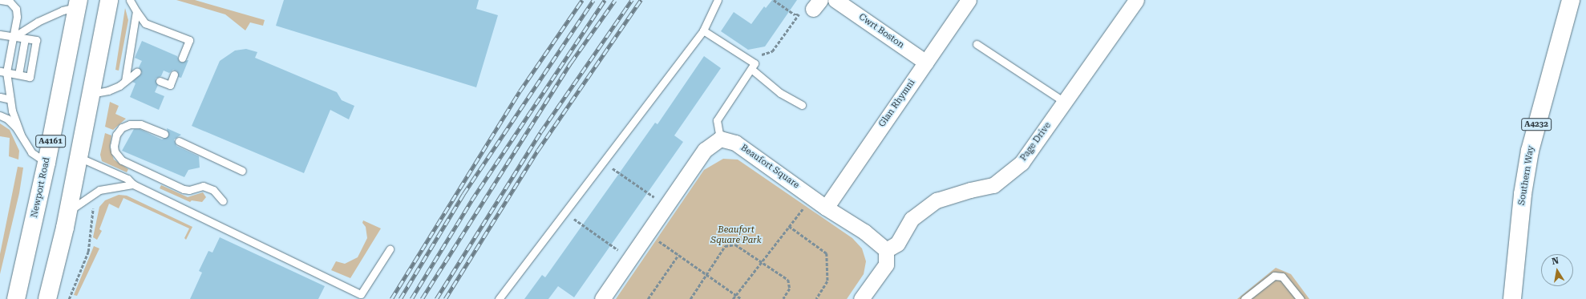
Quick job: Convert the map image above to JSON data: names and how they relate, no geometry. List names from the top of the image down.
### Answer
{
  "streets": {
    "main road": [
      "A4232",
      "A4161",
      "Southern Way",
      "Newport Road"
    ],
    "street": [
      "Cwrt Boston",
      "Glan Rhymni",
      "Page Drive",
      "Beaufort Square"
    ]
  },
  "crossings": [
    ["Cwrt Boston", "Glan Rhymni"],
    ["Glan Rhymni", "Beaufort Square"],
    ["Page Drive", "Beaufort Square"]
  ],
  "parks": ["Beaufort Square Park"],
  "north": "top"
}
